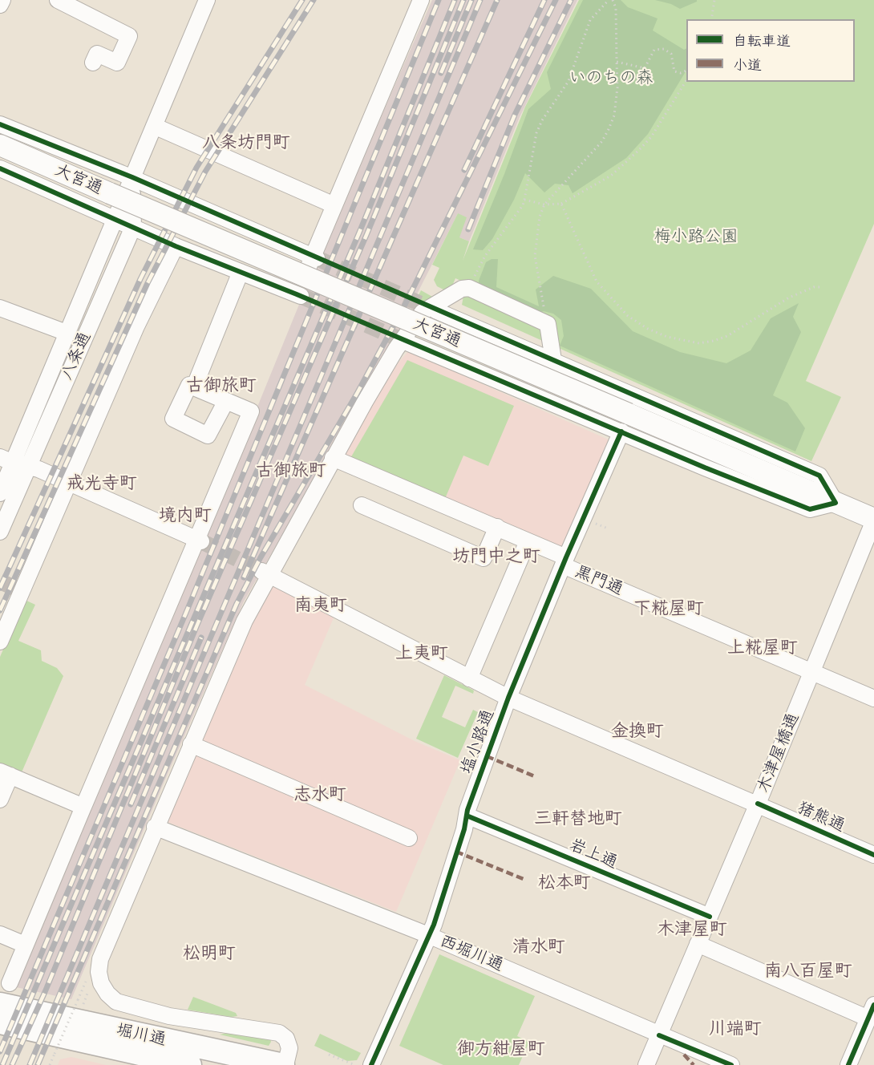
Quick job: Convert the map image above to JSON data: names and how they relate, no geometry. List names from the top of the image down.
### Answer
{
  "streets": {
    "highway": ["堀川通"],
    "main road": ["大宮通"],
    "street": [
      "八条通",
      "黒門通",
      "塩小路通",
      "木津屋橋通",
      "猪熊通",
      "岩上通",
      "西堀川通"
    ]
  },
  "crossings": [
    ["大宮通", "塩小路通"],
    ["大宮通", "木津屋橋通"],
    ["黒門通", "塩小路通"],
    ["黒門通", "木津屋橋通"],
    ["塩小路通", "猪熊通"],
    ["塩小路通", "岩上通"],
    ["塩小路通", "西堀川通"],
    ["木津屋橋通", "猪熊通"],
    ["木津屋橋通", "岩上通"],
    ["木津屋橋通", "西堀川通"]
  ],
  "districts": [
    "八条坊門町",
    "古御旅町",
    "古御旅町",
    "戒光寺町",
    "境内町",
    "坊門中之町",
    "南夷町",
    "下糀屋町",
    "上糀屋町",
    "上夷町",
    "金換町",
    "志水町",
    "三軒替地町",
    "松本町",
    "木津屋町",
    "清水町",
    "松明町",
    "南八百屋町",
    "川端町",
    "御方紺屋町"
  ],
  "parks": ["いのちの森", "梅小路公園"],
  "legend": ["自転車道", "小道"]
}
